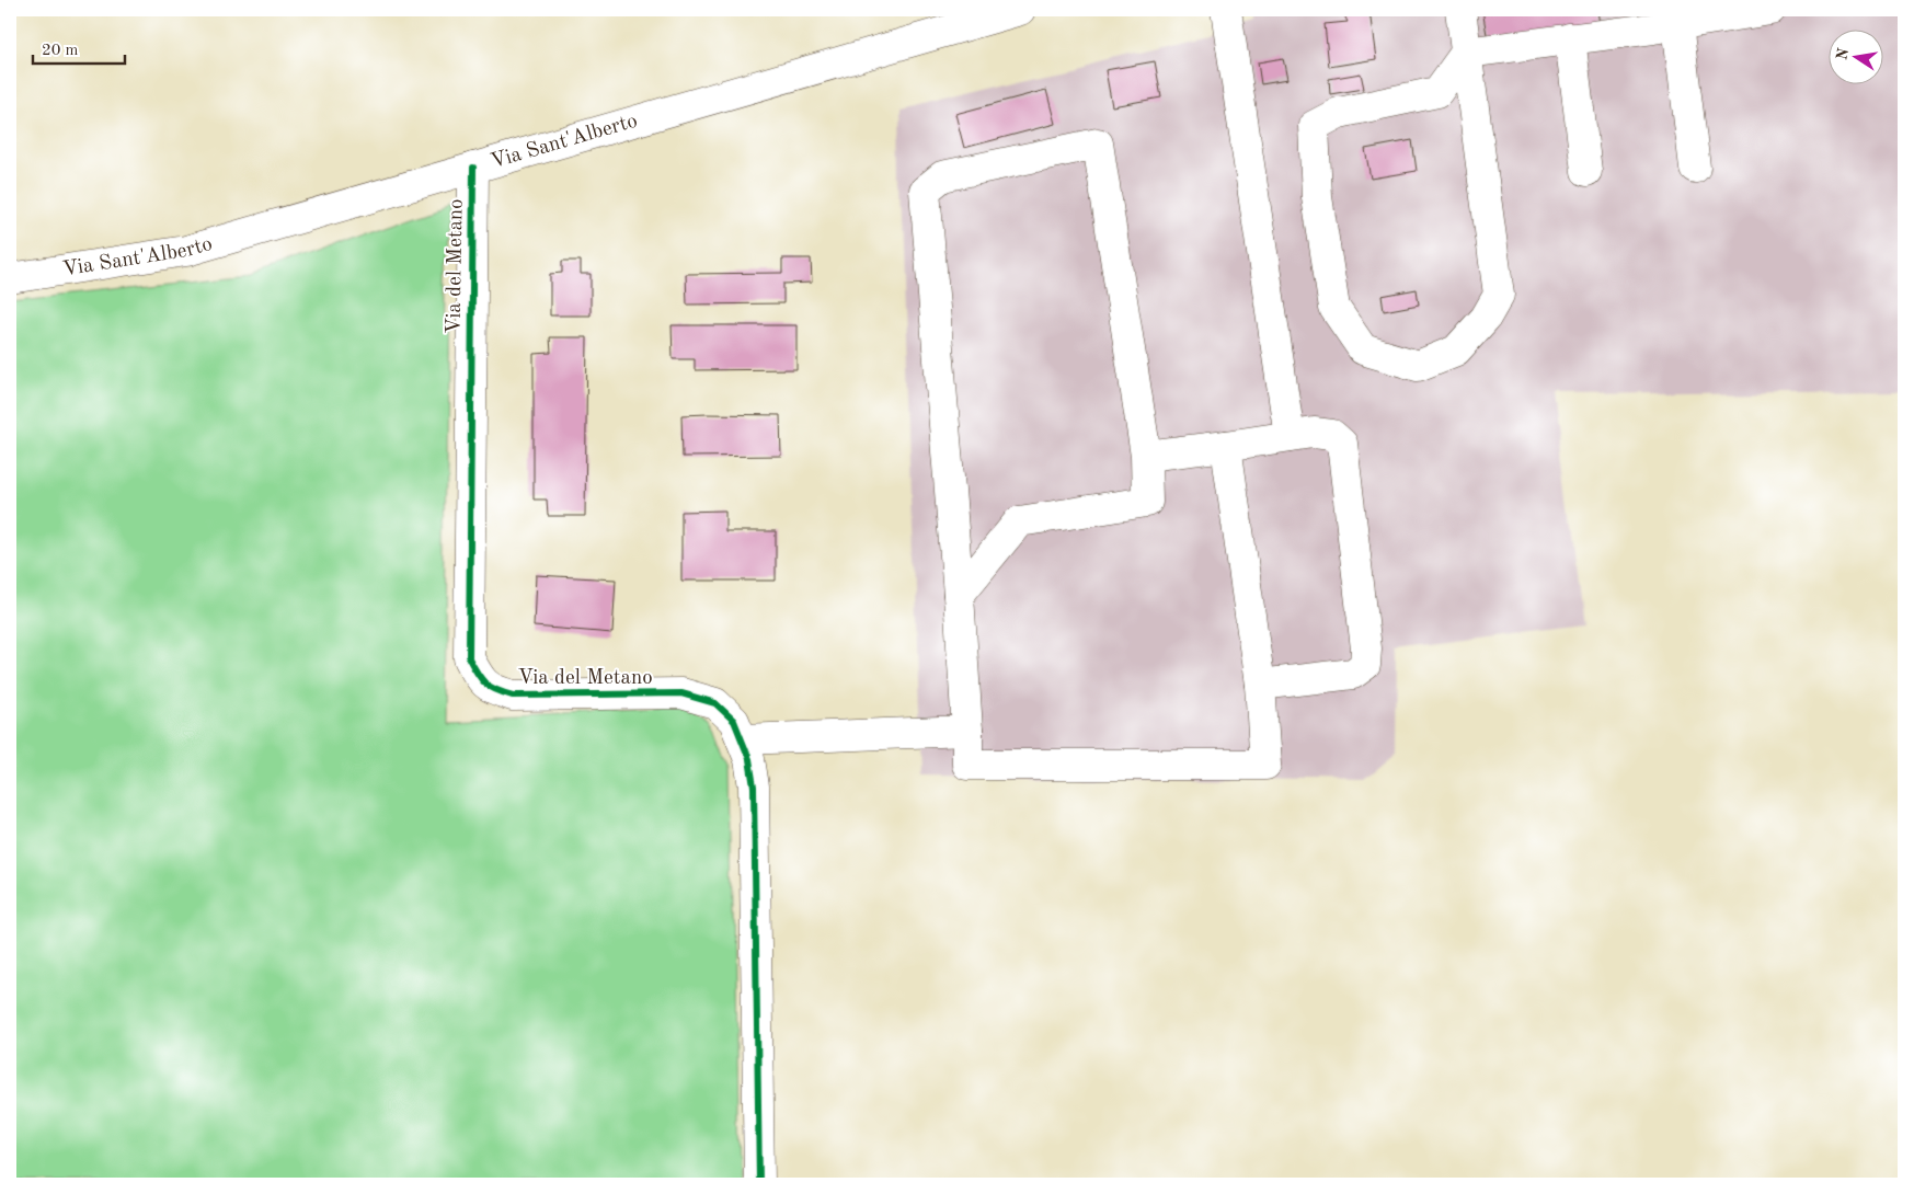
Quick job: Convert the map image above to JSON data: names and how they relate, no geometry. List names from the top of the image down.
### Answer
{
  "streets": {
    "street": ["Via Sant'Alberto", "Via del Metano"]
  },
  "crossings": [
    ["Via Sant'Alberto", "Via del Metano"]
  ],
  "scale_bar": "20 m",
  "north": "left"
}
